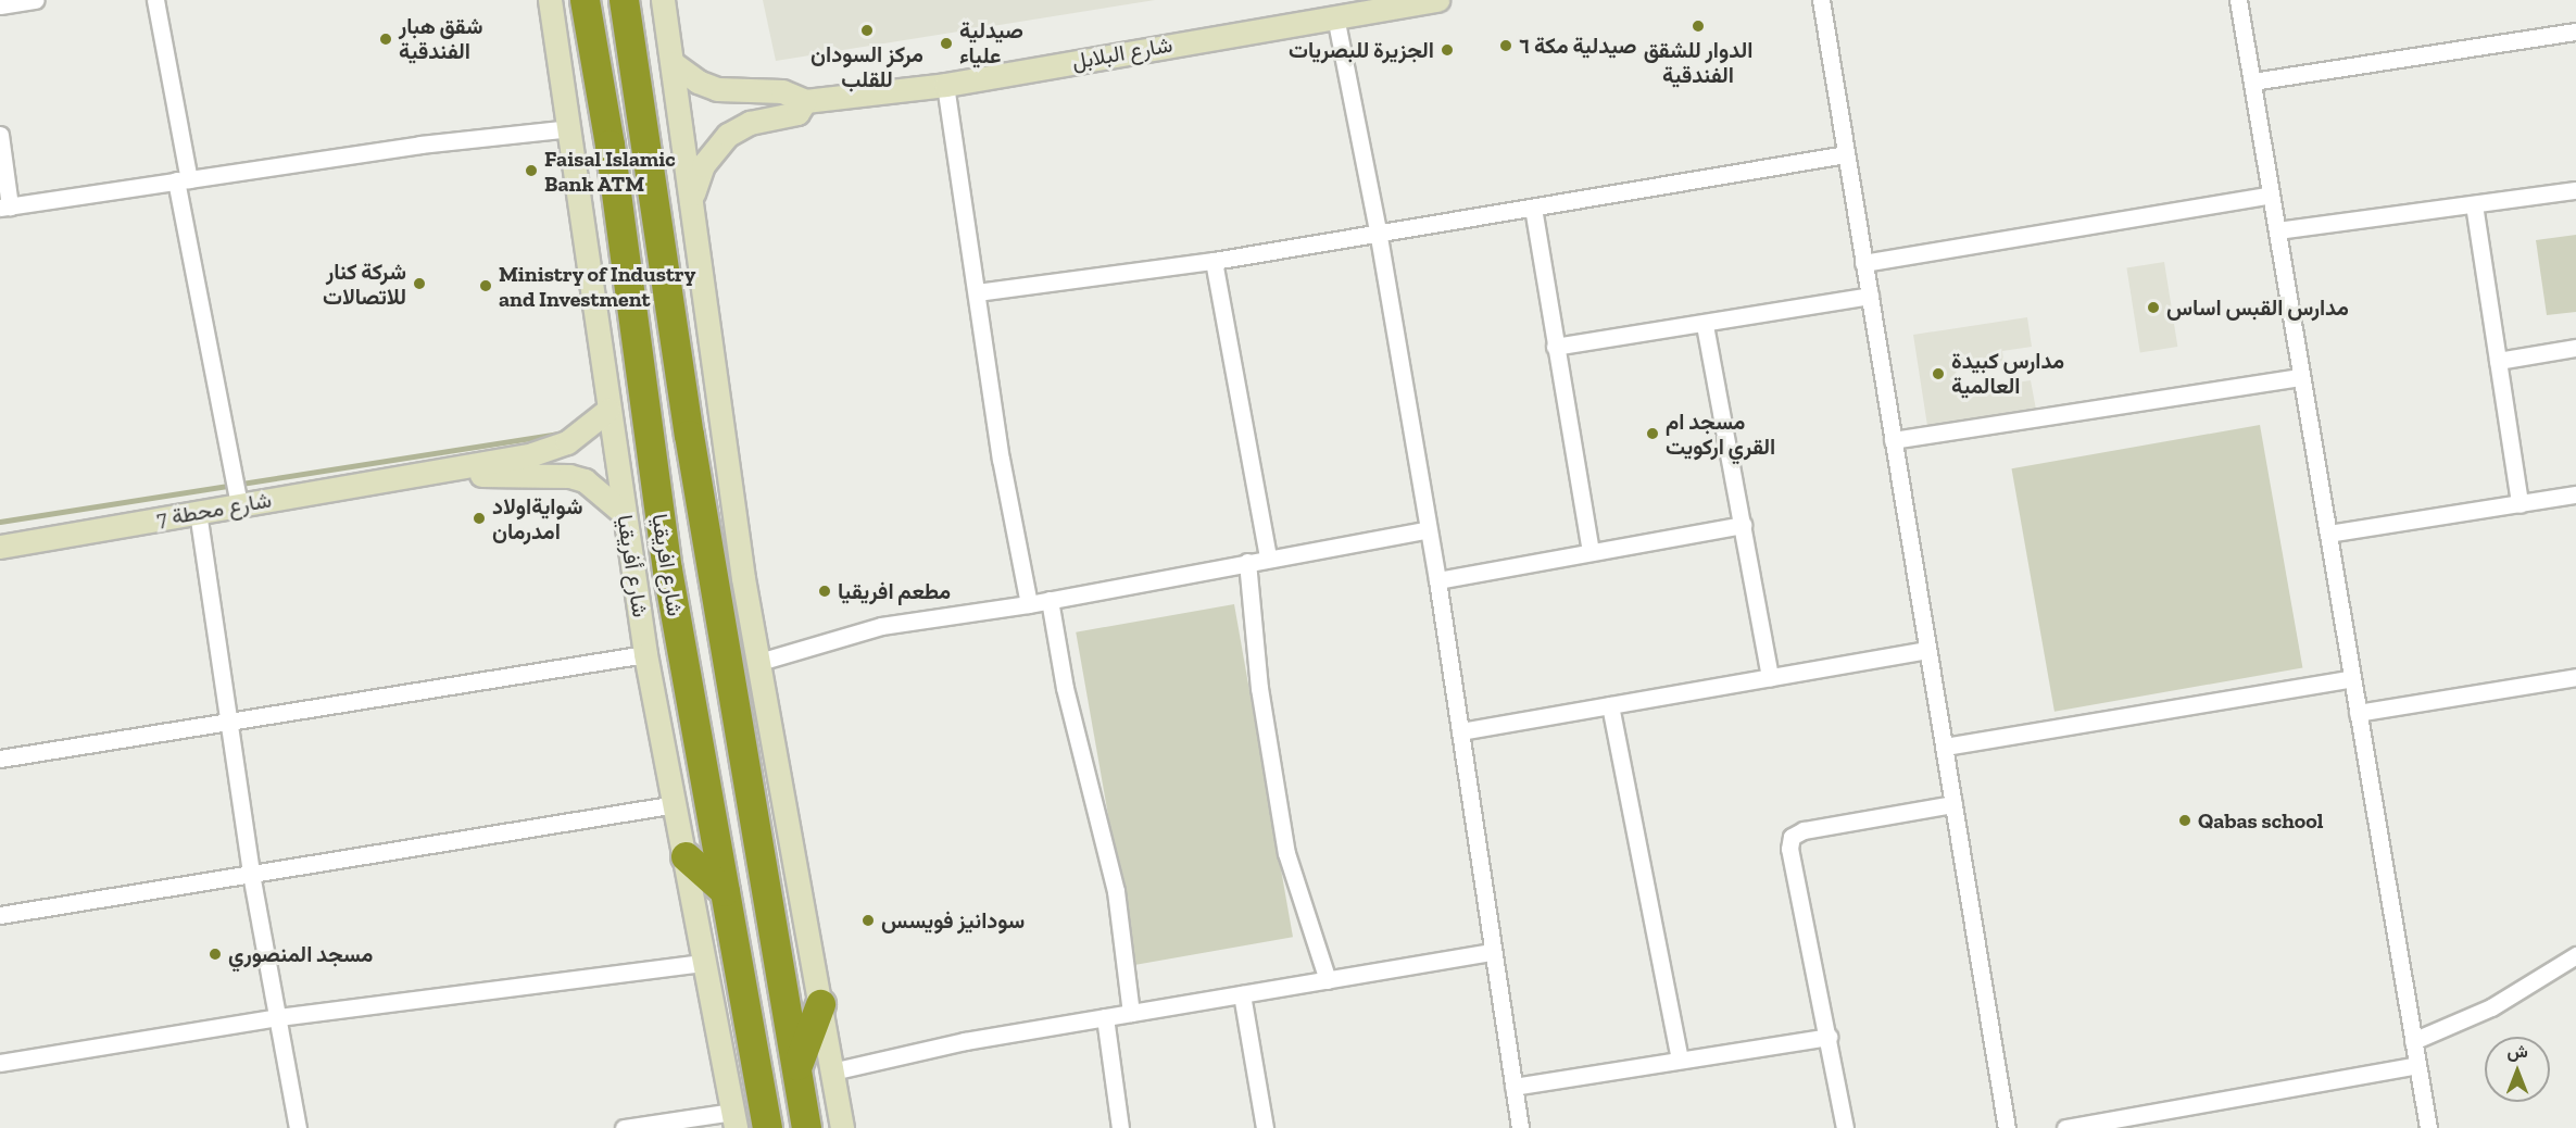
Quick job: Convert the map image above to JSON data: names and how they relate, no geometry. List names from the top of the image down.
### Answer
{
  "streets": {
    "highway": ["شارع افريقيا"],
    "street": ["شارع البلابل", "شارع محطة 7", "شارع أفريقيا"]
  },
  "places": [
    "الدوار للشقق الفندقية",
    "مركز السودان للقلب",
    "شقق هبار الفندقية",
    "صيدلية علياء",
    "صيدلية مكة ٦",
    "الجزيرة للبصريات",
    "Faisal Islamic Bank ATM",
    "شركة كنار للاتصالات",
    "Ministry of Industry and Investment",
    "مدارس القبس اساس",
    "مدارس كبيدة العالمية",
    "مسجد ام القري اركويت",
    "شوايةاولاد امدرمان",
    "مطعم افريقيا",
    "Qabas school",
    "سودانيز فويسس",
    "مسجد المنصوري"
  ],
  "north": "top"
}
